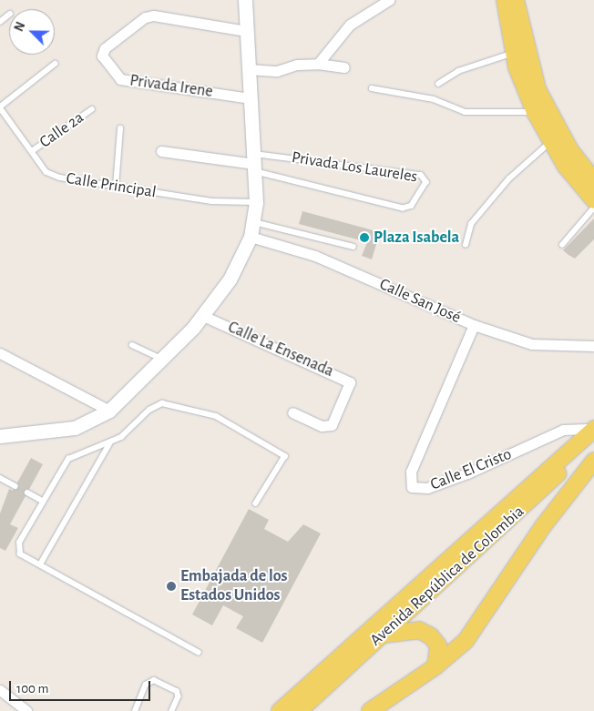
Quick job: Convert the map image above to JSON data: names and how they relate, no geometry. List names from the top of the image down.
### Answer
{
  "streets": {
    "main road": ["Avenida República de Colombia"],
    "street": [
      "Privada Irene",
      "Calle San José",
      "Calle La Ensenada",
      "Calle El Cristo"
    ],
    "lane": ["Calle 2a", "Privada Los Laureles", "Calle Principal"]
  },
  "crossings": [
    ["Calle 2a", "Calle Principal"],
    ["Calle San José", "Calle El Cristo"],
    ["Calle El Cristo", "Avenida República de Colombia"]
  ],
  "places": ["Plaza Isabela", "Embajada de los Estados Unidos"],
  "scale_bar": "100 m",
  "north": "top left"
}
